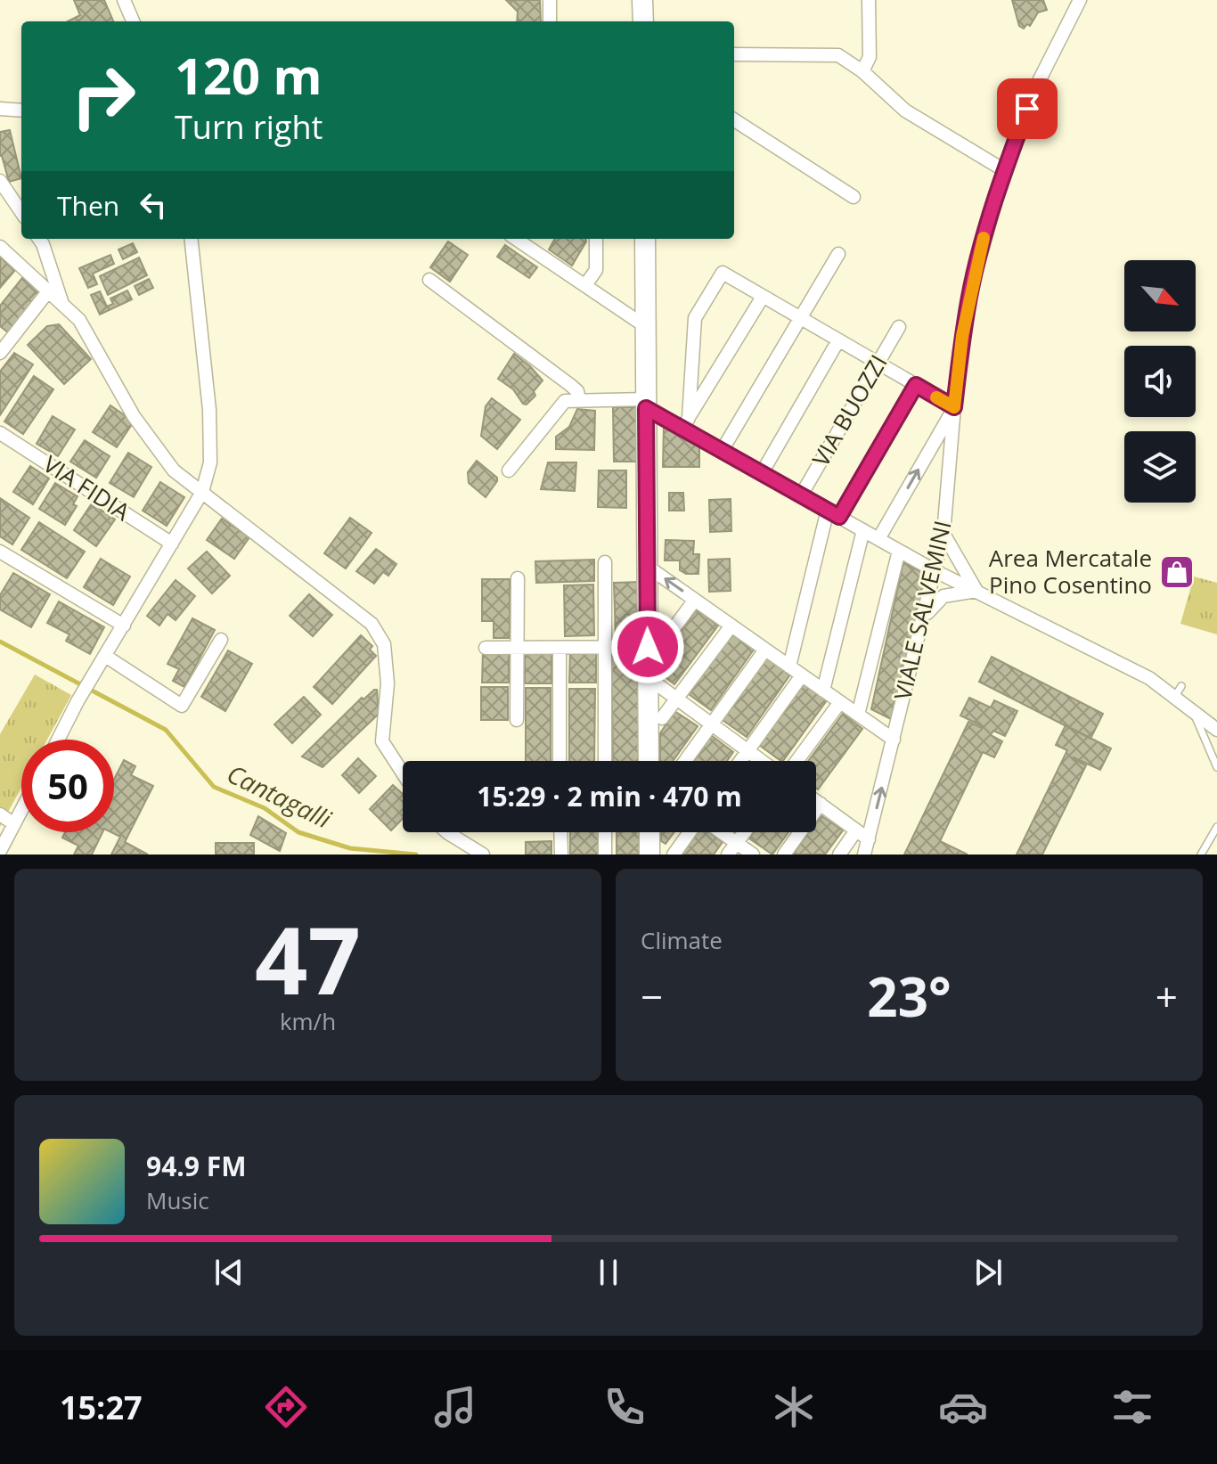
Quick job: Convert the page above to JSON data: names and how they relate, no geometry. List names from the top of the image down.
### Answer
{
  "streets": {
    "street": ["VIA BUOZZI", "VIA FIDIA", "VIALE SALVEMINI"]
  },
  "water": ["Cantagalli"],
  "places": {
    "shop": ["Area Mercatale Pino Cosentino"]
  },
  "north": "bottom right",
  "page": {
    "turn": ["120 m", "Turn right"],
    "then": "Then",
    "limit": "50",
    "trip": "15:29 · 2 min · 470 m",
    "tile": [
      ["47", "km/h"],
      "Climate"
    ],
    "heat": ["−", "23°", "+"],
    "song": ["94.9 FM", "Music"],
    "tabs": "15:27"
  }
}
